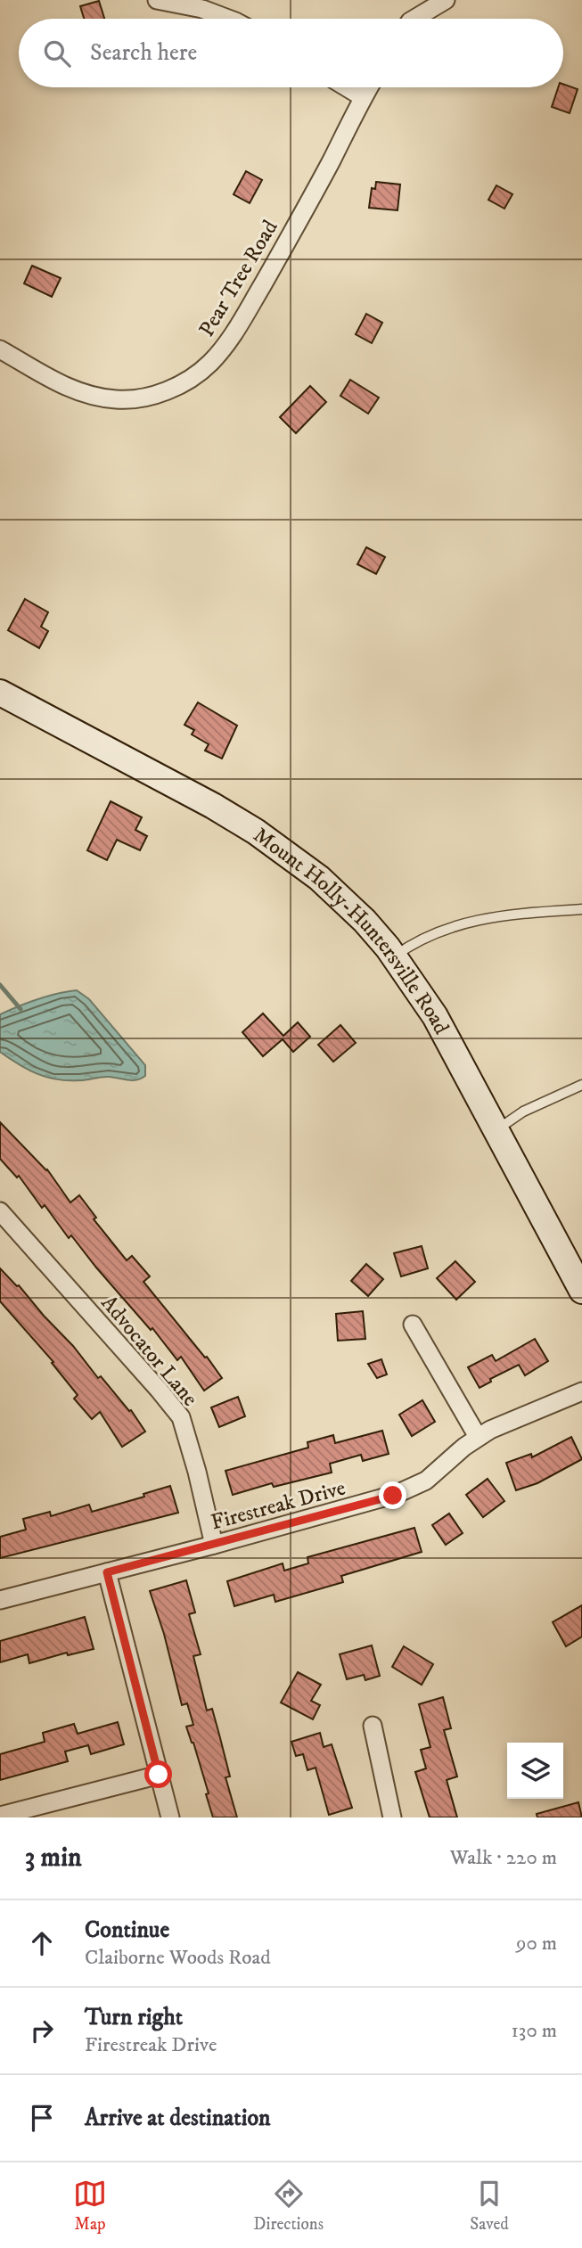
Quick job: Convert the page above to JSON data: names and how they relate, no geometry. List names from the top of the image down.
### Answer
{
  "streets": {
    "main road": ["Mount Holly-Huntersville Road"],
    "street": ["Pear Tree Road", "Advocator Lane", "Firestreak Drive"]
  },
  "crossings": [
    ["Advocator Lane", "Firestreak Drive"]
  ],
  "page": {
    "search": "Search here",
    "heading": ["3 min", "Walk · 220 m"],
    "list": [
      ["Continue", "Claiborne Woods Road", "90 m"],
      ["Turn right", "Firestreak Drive", "130 m"],
      "Arrive at destination"
    ],
    "nav": ["Map", "Directions", "Saved"]
  }
}
